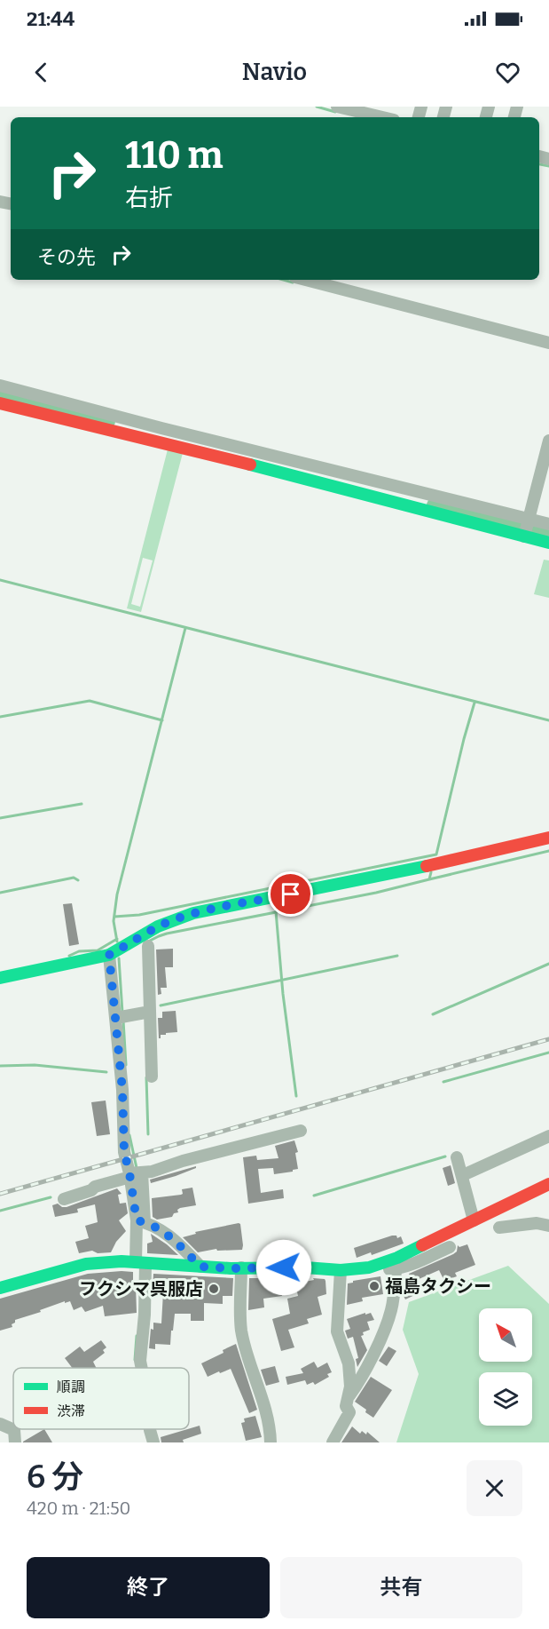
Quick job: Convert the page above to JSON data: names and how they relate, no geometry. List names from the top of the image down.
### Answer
{
  "places": ["福島タクシー", "フクシマ呉服店"],
  "legend": ["順調", "渋滞"],
  "north": "top left",
  "page": {
    "status": "21:44",
    "header": "Navio",
    "turn": ["110 m", "右折"],
    "then": "その先",
    "heading": ["6 分", "420 m · 21:50"],
    "buttons": ["終了", "共有"]
  }
}
